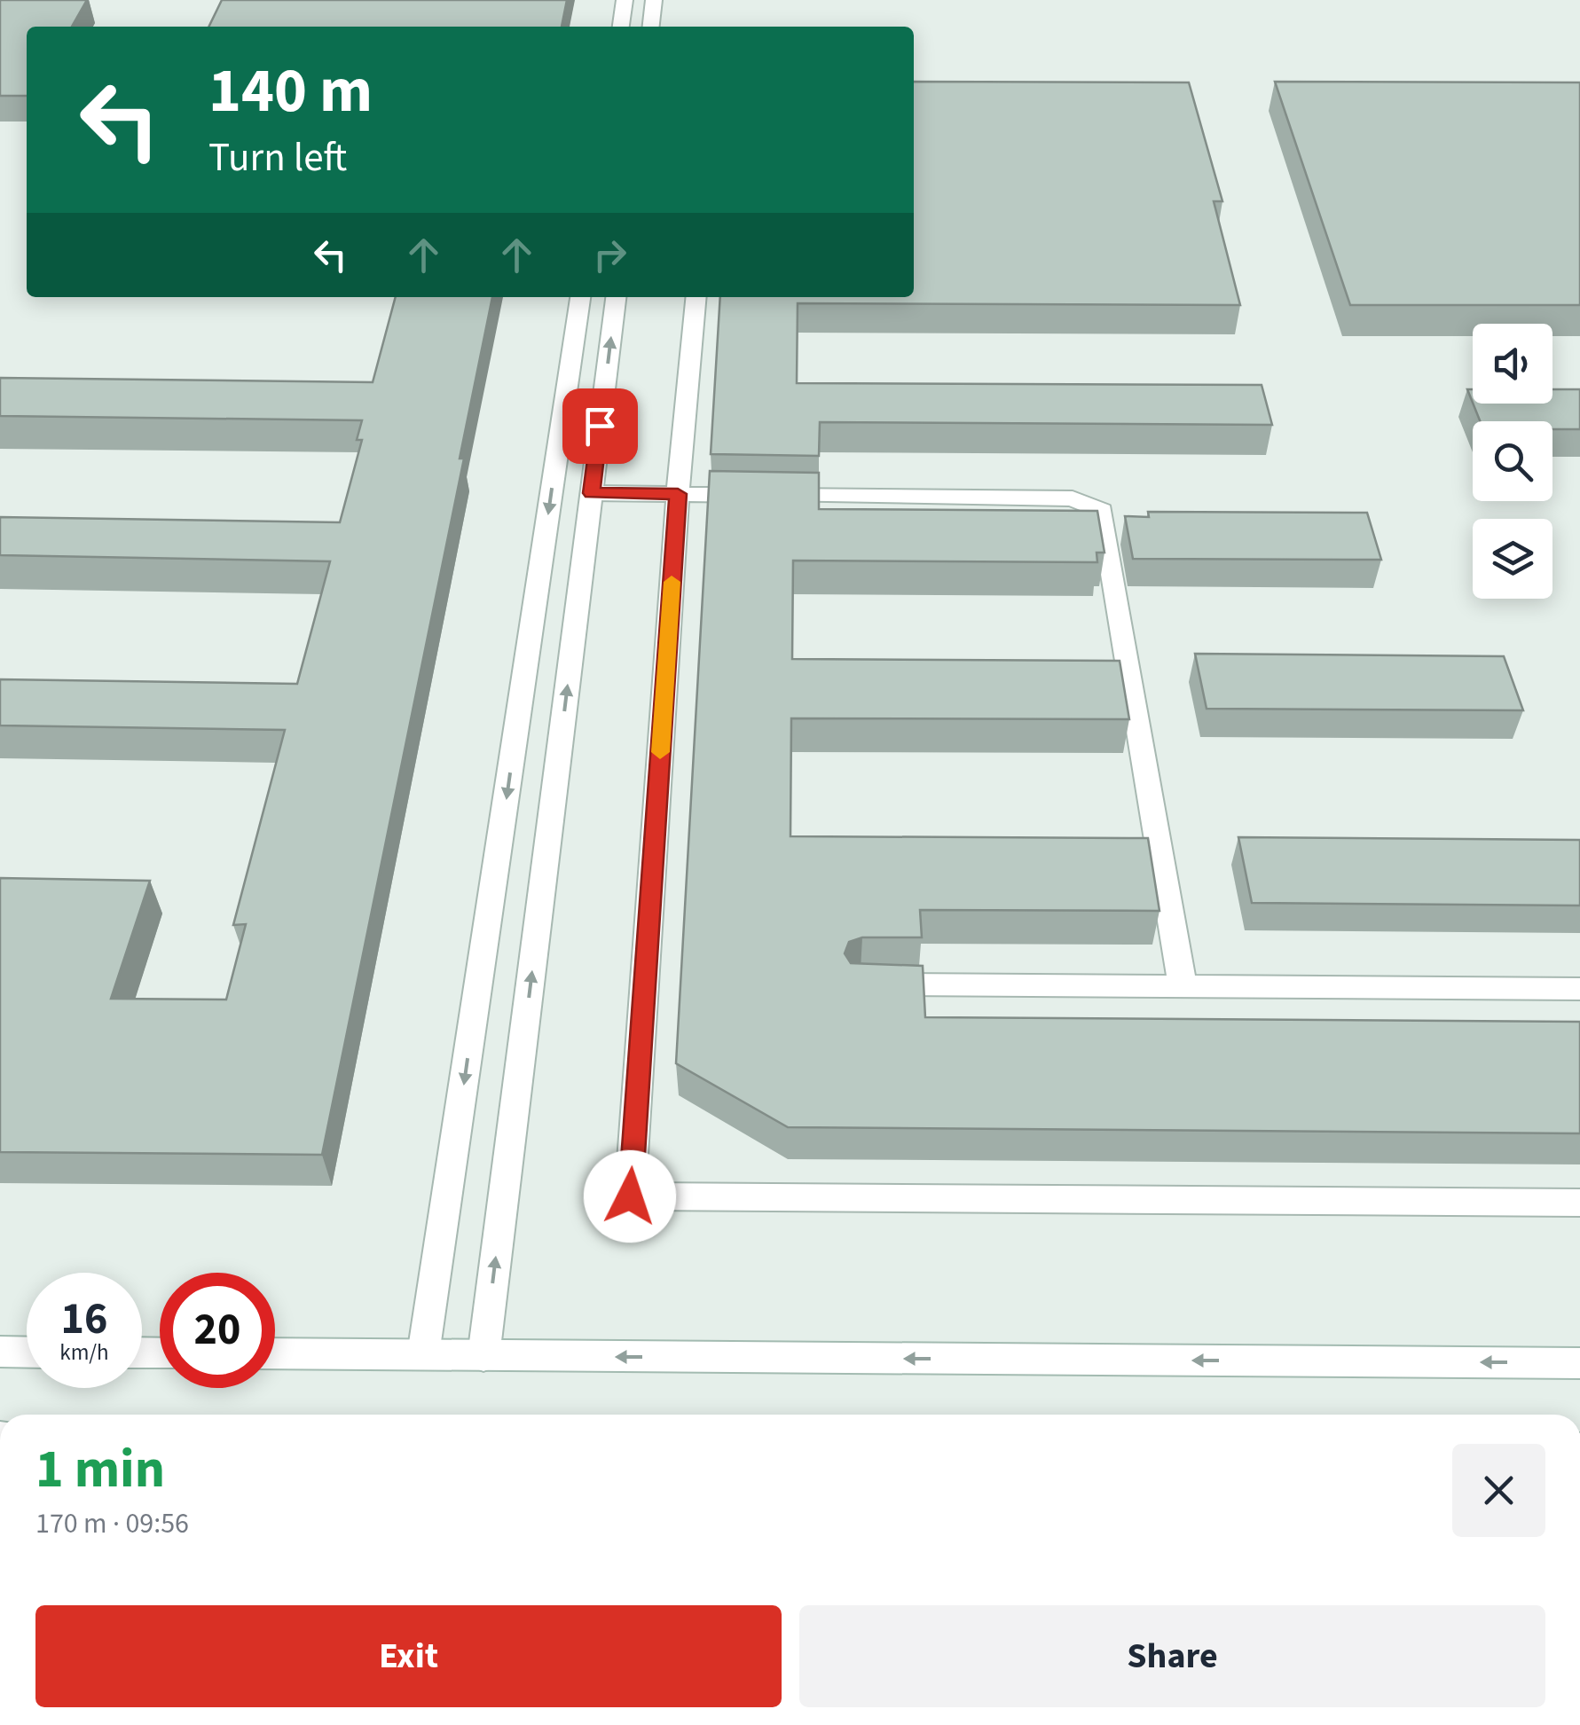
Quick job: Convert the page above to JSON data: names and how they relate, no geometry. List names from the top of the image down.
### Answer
{
  "page": {
    "turn": ["140 m", "Turn left"],
    "speed": "16 km/h",
    "limit": "20",
    "heading": ["1 min", "170 m · 09:56"],
    "buttons": ["Exit", "Share"]
  }
}
